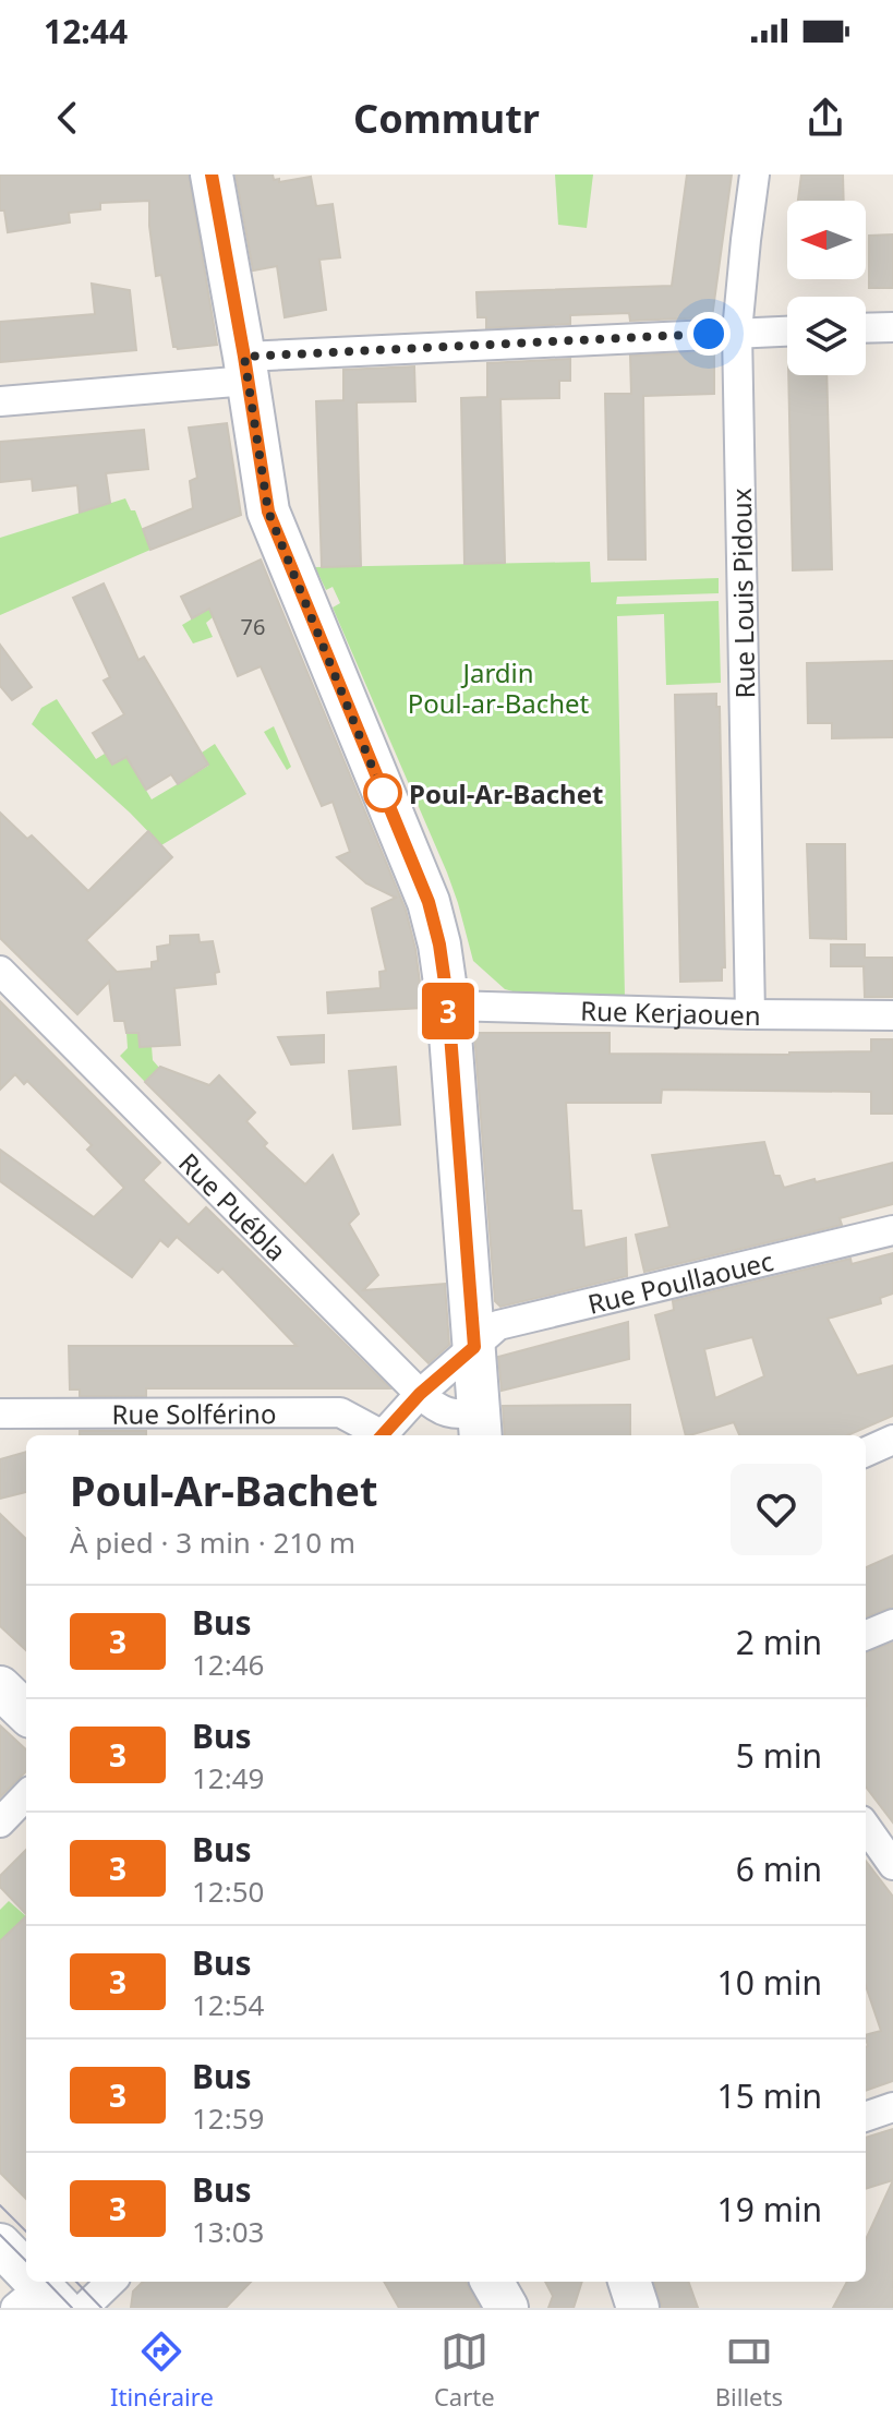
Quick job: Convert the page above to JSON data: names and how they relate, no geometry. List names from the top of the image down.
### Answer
{
  "streets": {
    "street": [
      "Rue Louis Pidoux",
      "Rue Kerjaouen",
      "Rue Puébla",
      "Rue Poullaouec",
      "Rue Solférino"
    ]
  },
  "crossings": [
    ["Rue Louis Pidoux", "Rue Kerjaouen"],
    ["Rue Puébla", "Rue Poullaouec"]
  ],
  "parks": ["Jardin Poul-ar-Bachet"],
  "places": ["Poul-Ar-Bachet"],
  "lines": ["bus line 3"],
  "house_numbers": ["76"],
  "north": "left",
  "page": {
    "status": "12:44",
    "header": "Commutr",
    "on_map": "3",
    "heading": ["Poul-Ar-Bachet", "À pied · 3 min · 210 m"],
    "list": [
      {
        "mark": "3",
        "name": "Bus",
        "note": "12:46",
        "value": "2 min"
      },
      {
        "mark": "3",
        "name": "Bus",
        "note": "12:49",
        "value": "5 min"
      },
      {
        "mark": "3",
        "name": "Bus",
        "note": "12:50",
        "value": "6 min"
      },
      {
        "mark": "3",
        "name": "Bus",
        "note": "12:54",
        "value": "10 min"
      },
      {
        "mark": "3",
        "name": "Bus",
        "note": "12:59",
        "value": "15 min"
      },
      {
        "mark": "3",
        "name": "Bus",
        "note": "13:03",
        "value": "19 min"
      }
    ],
    "tabs": ["Itinéraire", "Carte", "Billets"]
  }
}
